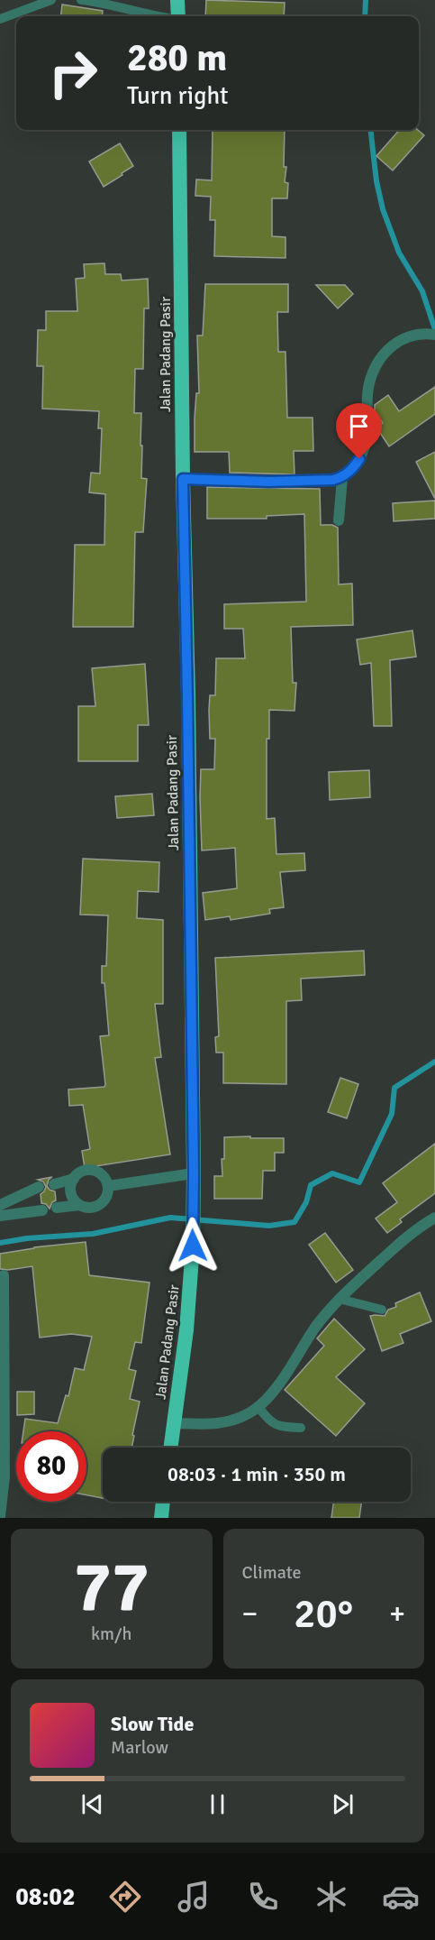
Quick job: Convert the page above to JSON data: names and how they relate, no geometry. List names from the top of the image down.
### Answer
{
  "streets": {
    "highway": ["Jalan Padang Pasir"]
  },
  "page": {
    "turn": ["280 m", "Turn right"],
    "limit": "80",
    "trip": "08:03 · 1 min · 350 m",
    "tile": [
      ["77", "km/h"],
      "Climate"
    ],
    "heat": ["−", "20°", "+"],
    "song": ["Slow Tide", "Marlow"],
    "tabs": "08:02"
  }
}
